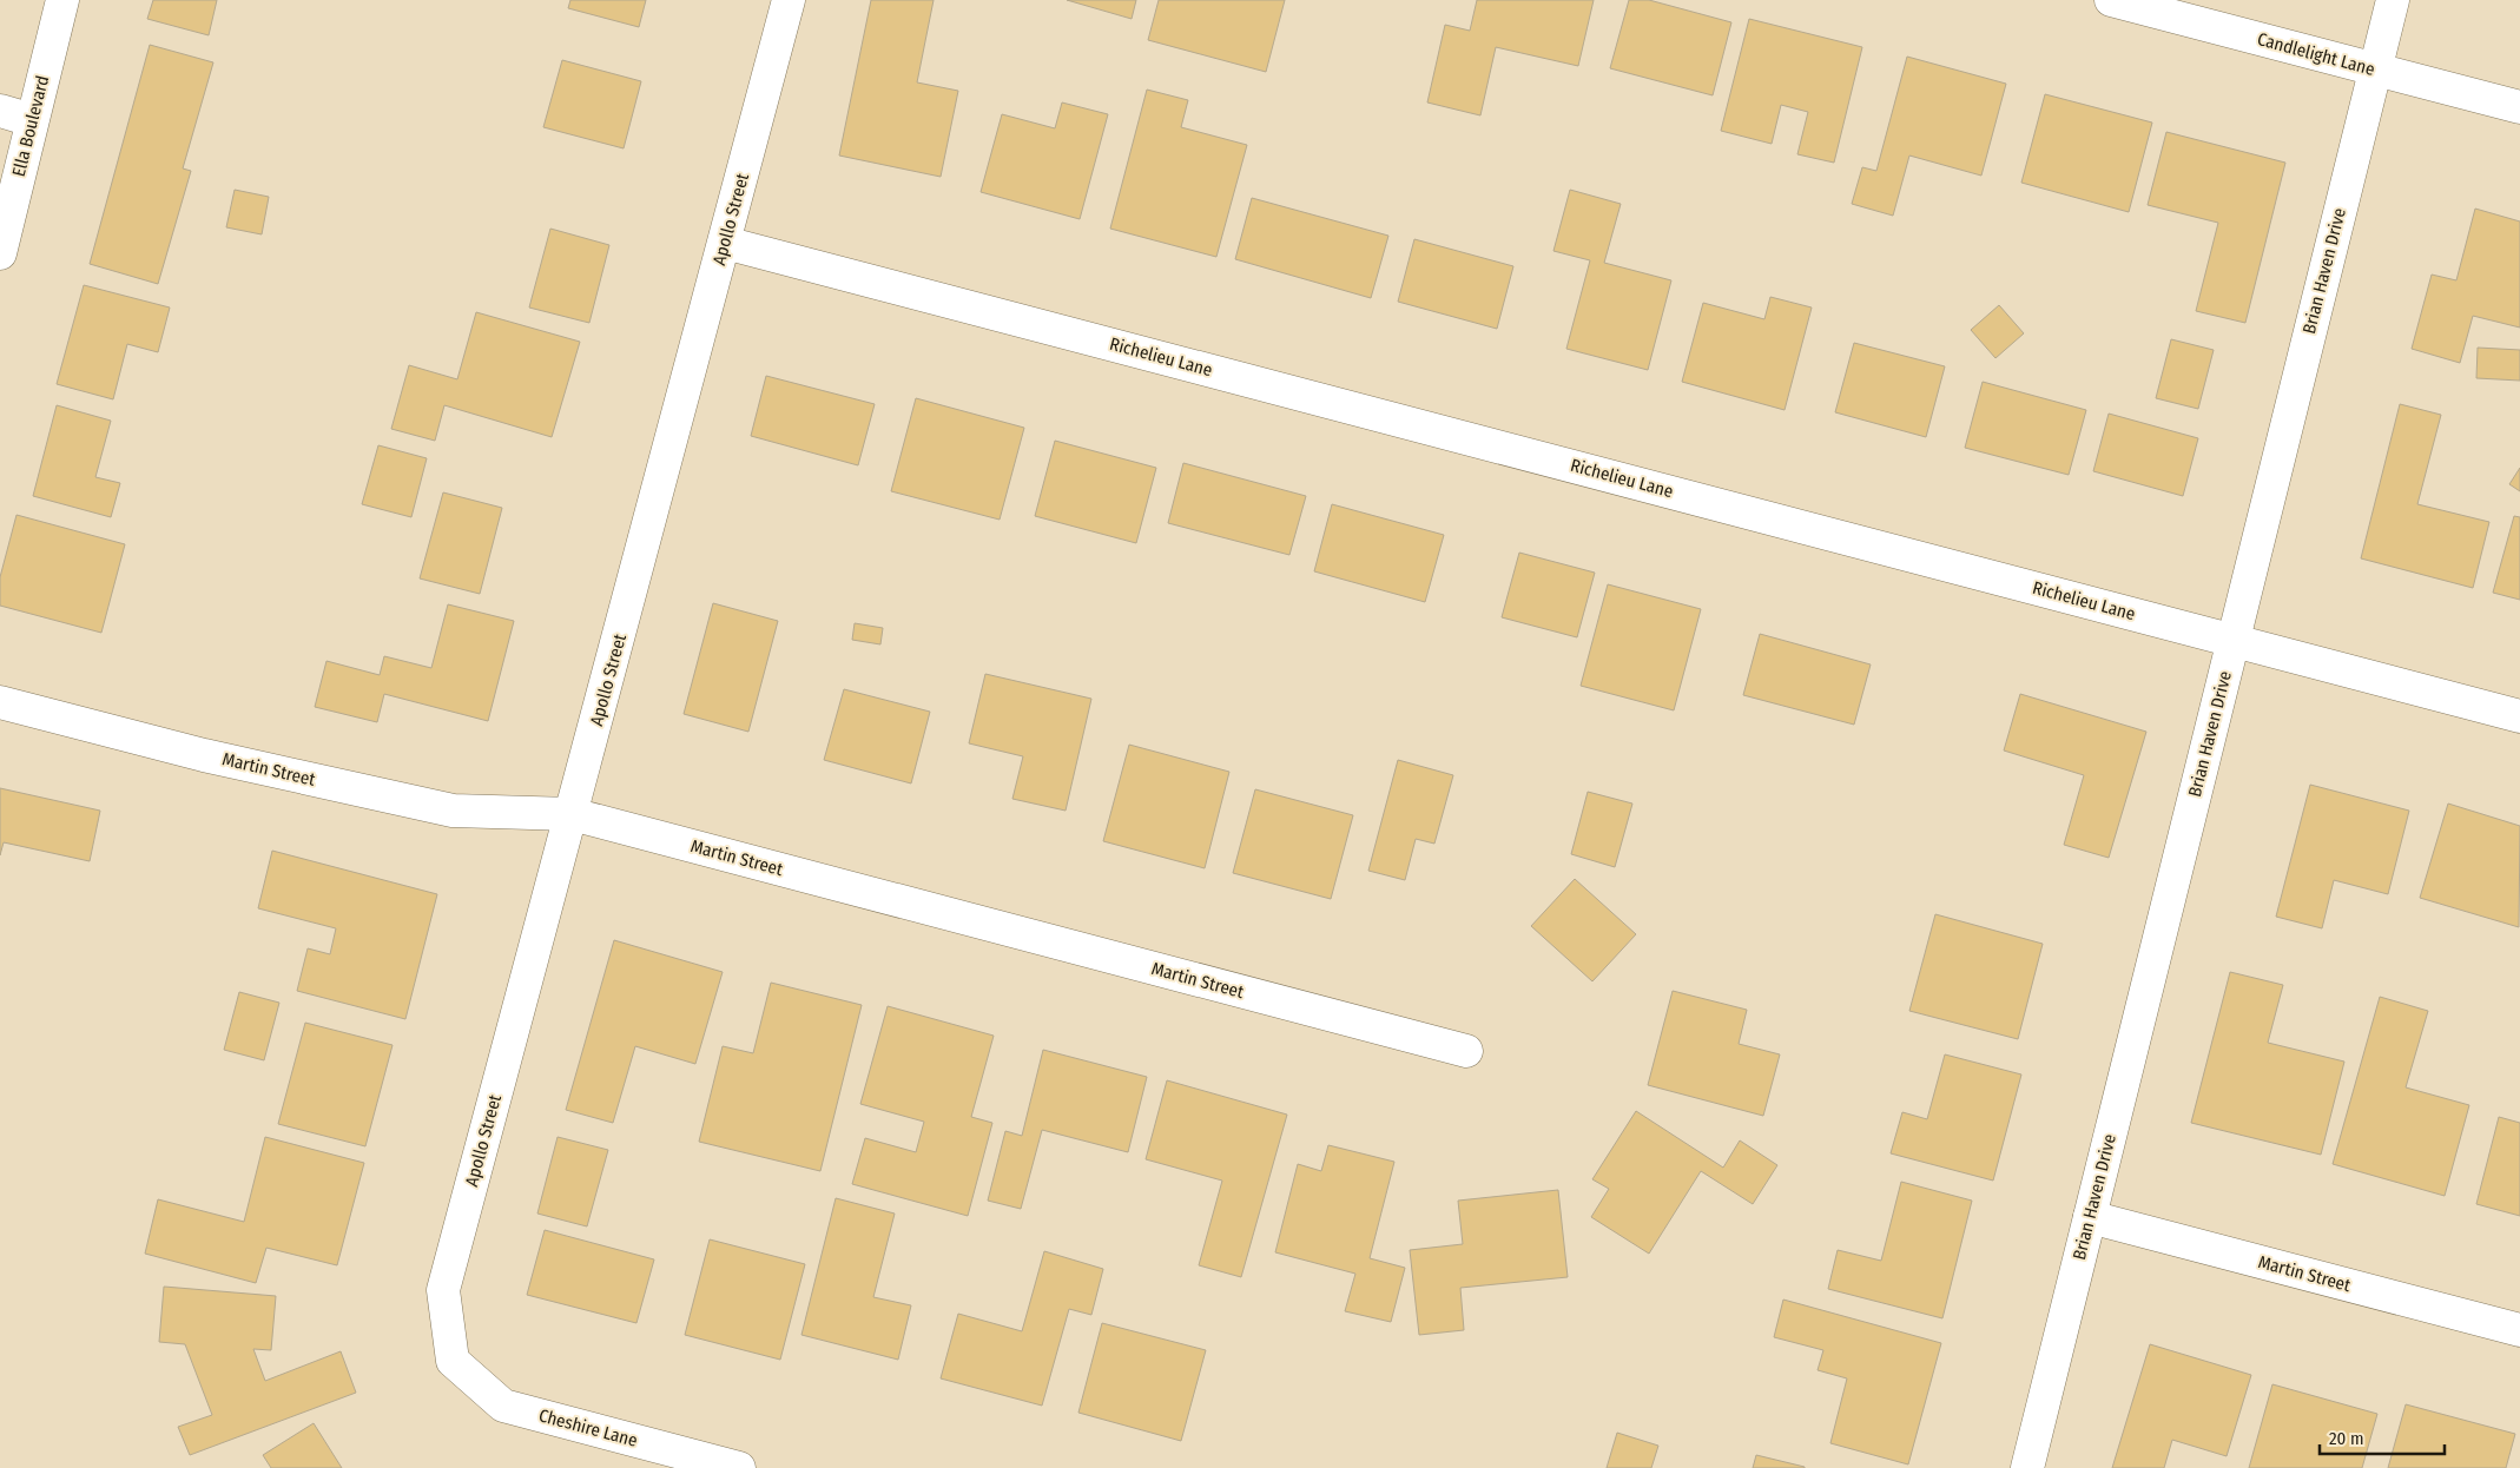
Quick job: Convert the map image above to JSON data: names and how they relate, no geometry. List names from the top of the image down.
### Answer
{
  "streets": {
    "street": [
      "Candlelight Lane",
      "Ella Boulevard",
      "Apollo Street",
      "Brian Haven Drive",
      "Richelieu Lane",
      "Martin Street",
      "Cheshire Lane"
    ]
  },
  "crossings": [
    ["Candlelight Lane", "Brian Haven Drive"],
    ["Apollo Street", "Richelieu Lane"],
    ["Apollo Street", "Martin Street"],
    ["Apollo Street", "Cheshire Lane"],
    ["Brian Haven Drive", "Richelieu Lane"],
    ["Brian Haven Drive", "Martin Street"]
  ],
  "scale_bar": "20 m"
}
